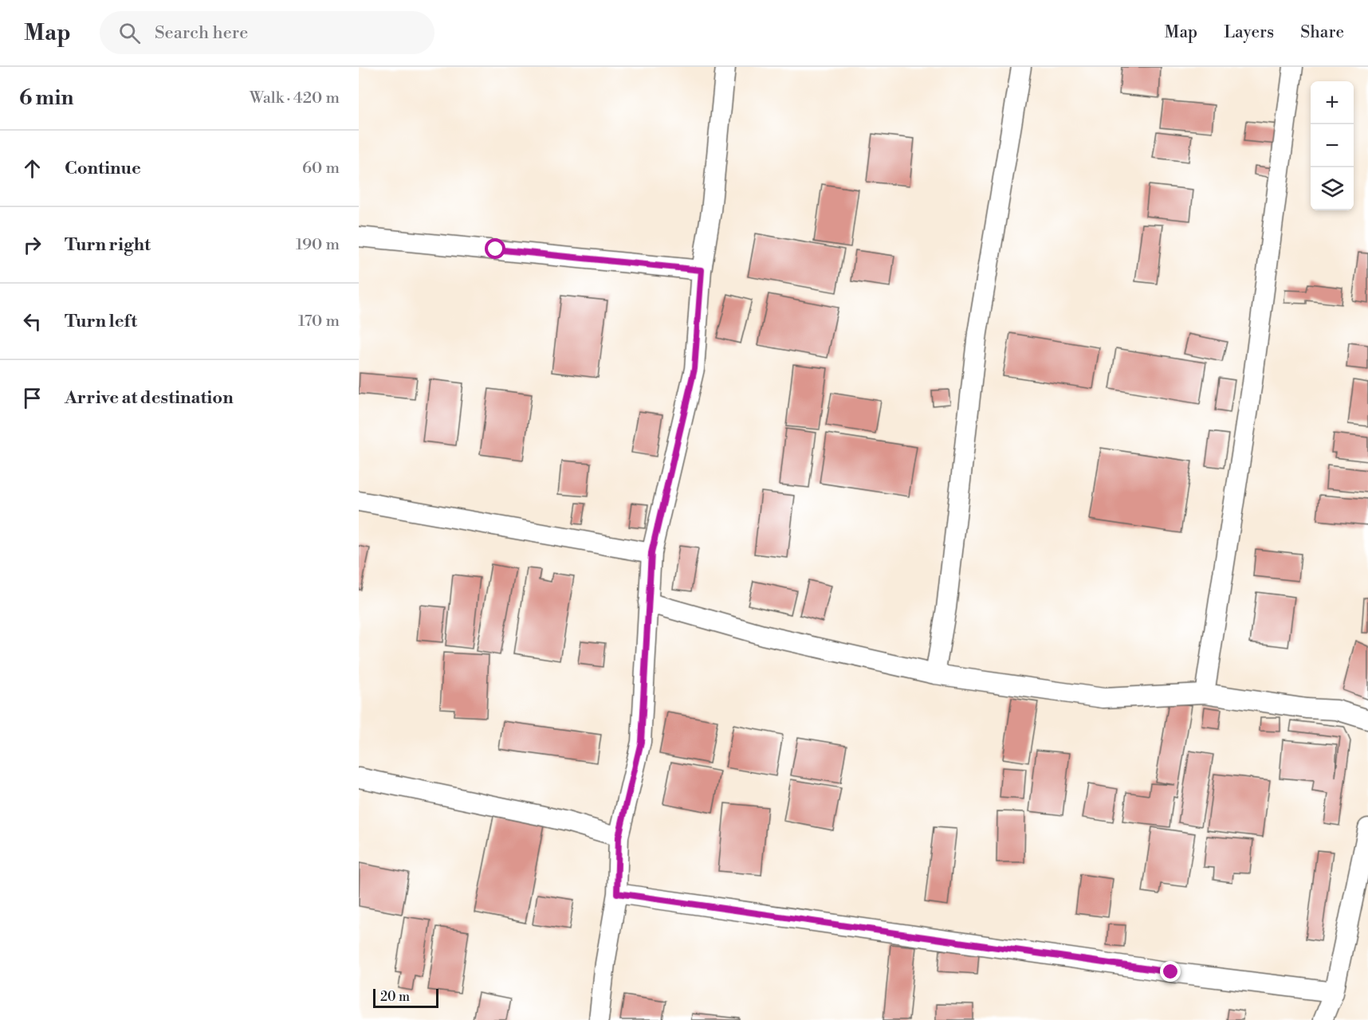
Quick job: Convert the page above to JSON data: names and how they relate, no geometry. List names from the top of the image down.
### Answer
{
  "scale_bar": "20 m",
  "page": {
    "header": "Map",
    "search": "Search here",
    "nav": ["Map", "Layers", "Share"],
    "heading": ["6 min", "Walk · 420 m"],
    "map_buttons": ["+", "−"],
    "list": [
      ["Continue", "60 m"],
      ["Turn right", "190 m"],
      ["Turn left", "170 m"],
      "Arrive at destination"
    ],
    "scale": "20 m"
  }
}
